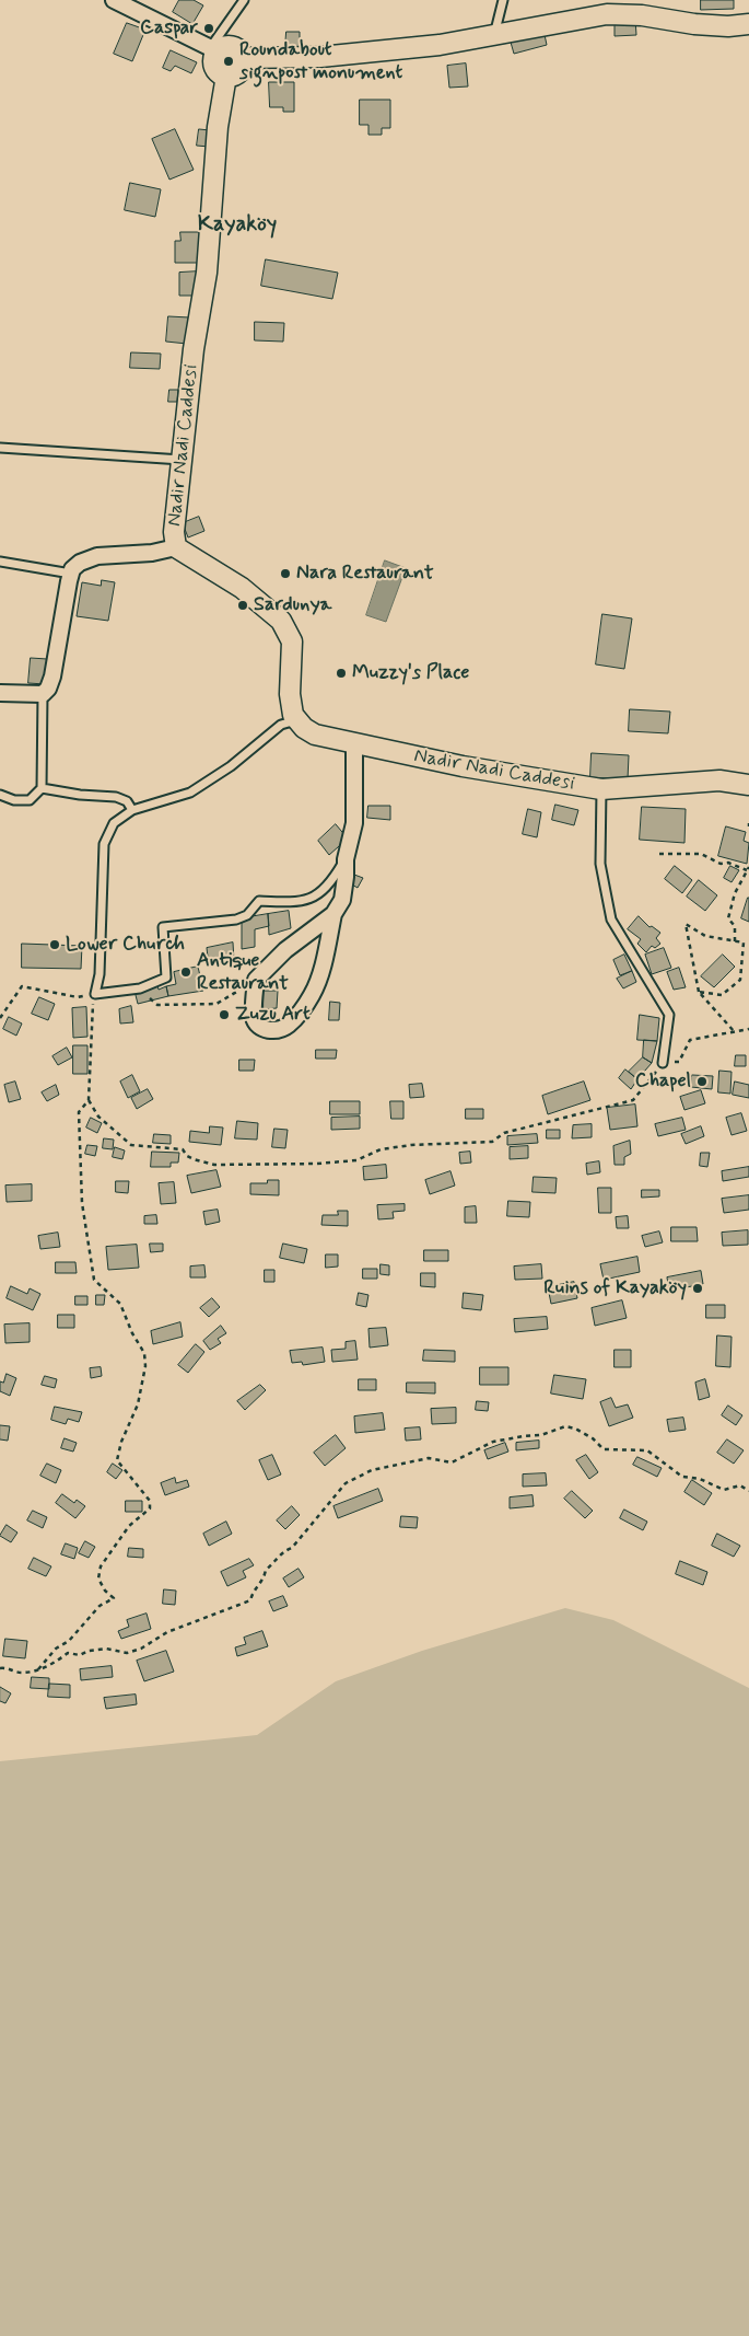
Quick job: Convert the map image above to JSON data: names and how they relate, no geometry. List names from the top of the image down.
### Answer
{
  "streets": {
    "street": ["Nadir Nadi Caddesi"]
  },
  "districts": ["Kayaköy"],
  "places": [
    "Caspar",
    "Roundabout signpost monument",
    "Nara Restaurant",
    "Sardunya",
    "Muzzy's Place",
    "Lower Church",
    "Antique Restaurant",
    "Zuzu Art",
    "Chapel",
    "Ruins of Kayaköy"
  ]
}
